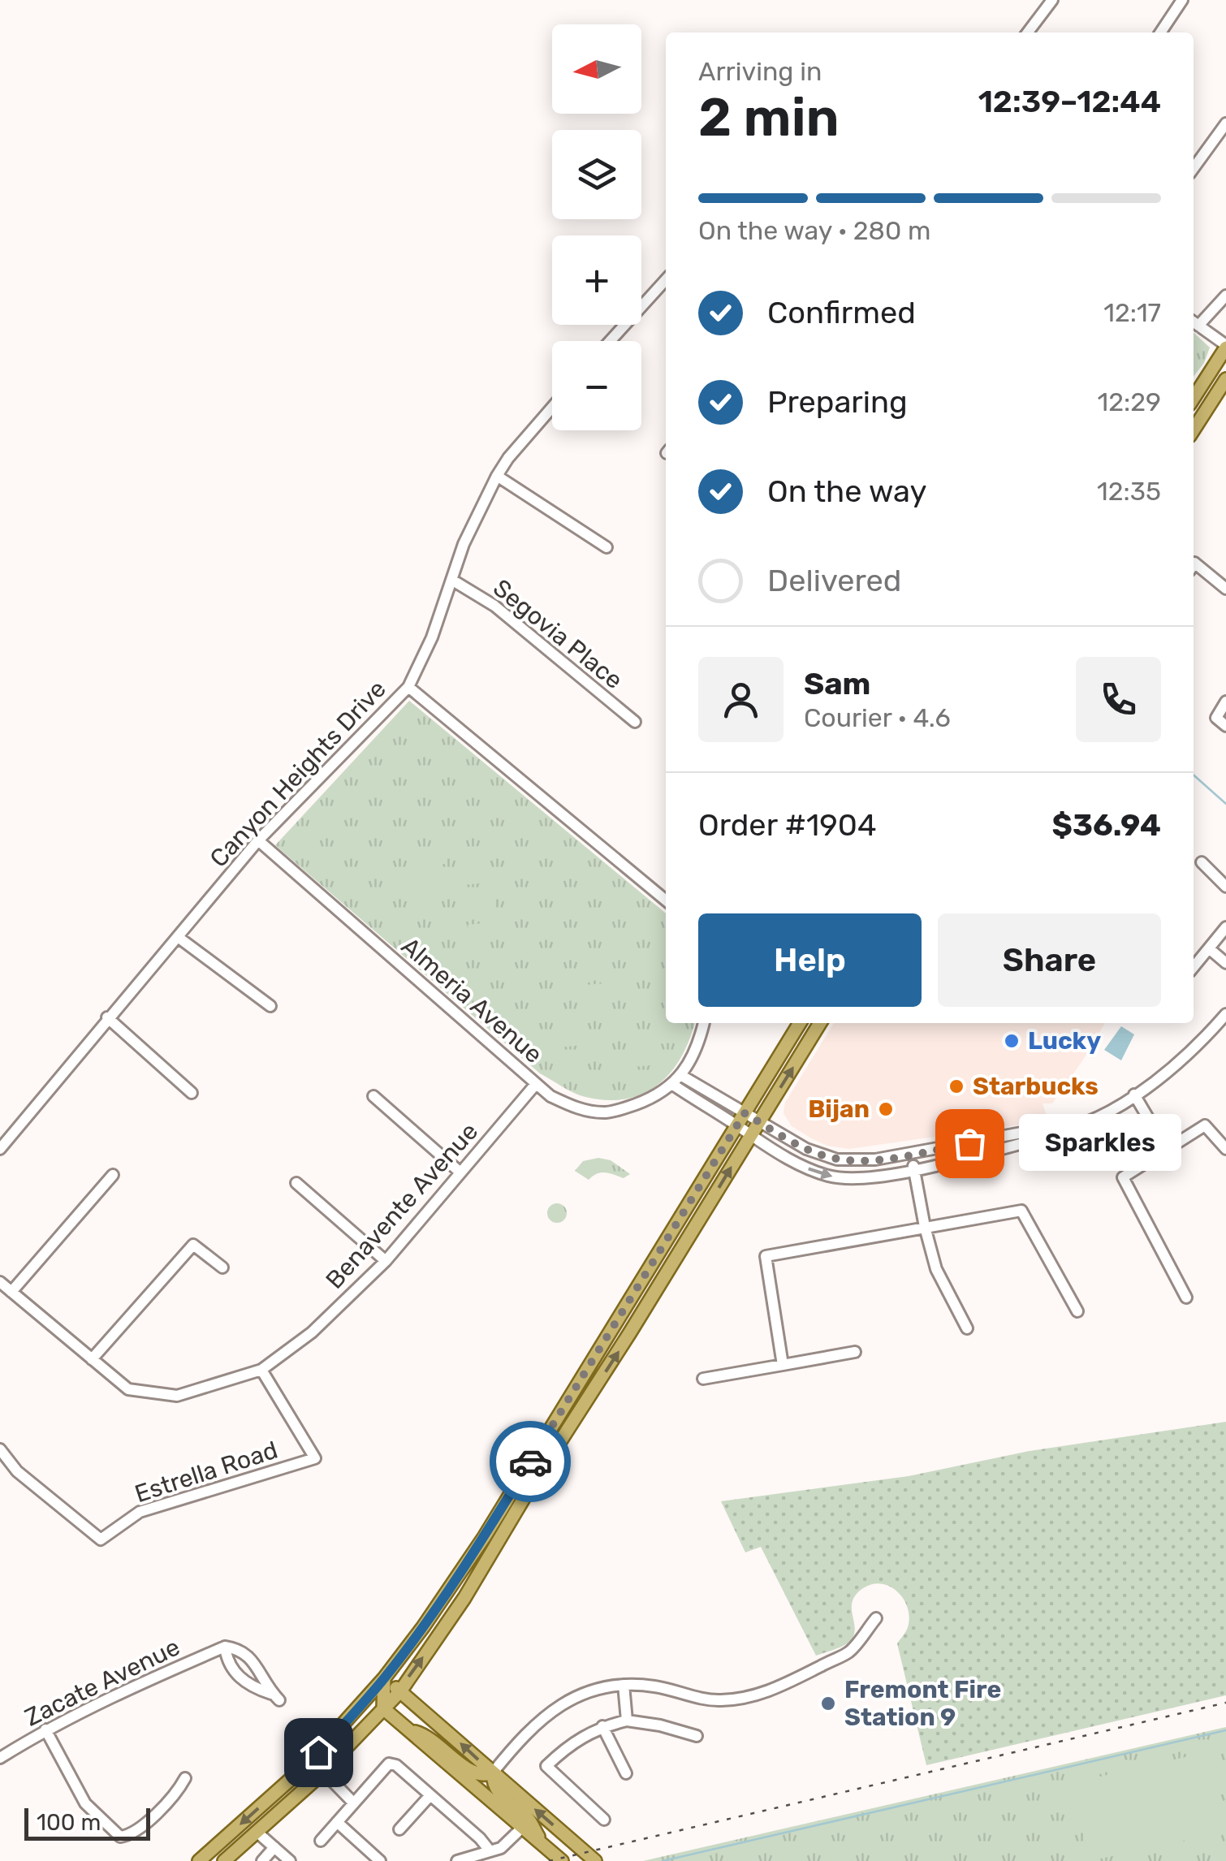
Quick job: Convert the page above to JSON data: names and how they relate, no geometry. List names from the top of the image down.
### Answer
{
  "streets": {
    "street": [
      "Segovia Place",
      "Canyon Heights Drive",
      "Almeria Avenue",
      "Benavente Avenue",
      "Estrella Road",
      "Zacate Avenue"
    ]
  },
  "crossings": [
    ["Segovia Place", "Canyon Heights Drive"],
    ["Canyon Heights Drive", "Almeria Avenue"],
    ["Almeria Avenue", "Benavente Avenue"],
    ["Benavente Avenue", "Estrella Road"]
  ],
  "places": [
    "Lucky",
    "Starbucks",
    "Bijan",
    "Sparkles",
    "Fremont Fire Station 9"
  ],
  "scale_bar": "100 m",
  "north": "left",
  "page": {
    "map_buttons": ["+", "−"],
    "heading": ["2 min", "Arriving in", "12:39–12:44"],
    "panel": [
      "Sam",
      "Courier · 4.6",
      "Order #1904",
      "$36.94"
    ],
    "bar": "On the way · 280 m",
    "list": [
      ["Confirmed", "12:17"],
      ["Preparing", "12:29"],
      ["On the way", "12:35"],
      "Delivered"
    ],
    "buttons": ["Help", "Share"],
    "bubble": "Sparkles",
    "scale": "100 m"
  }
}
